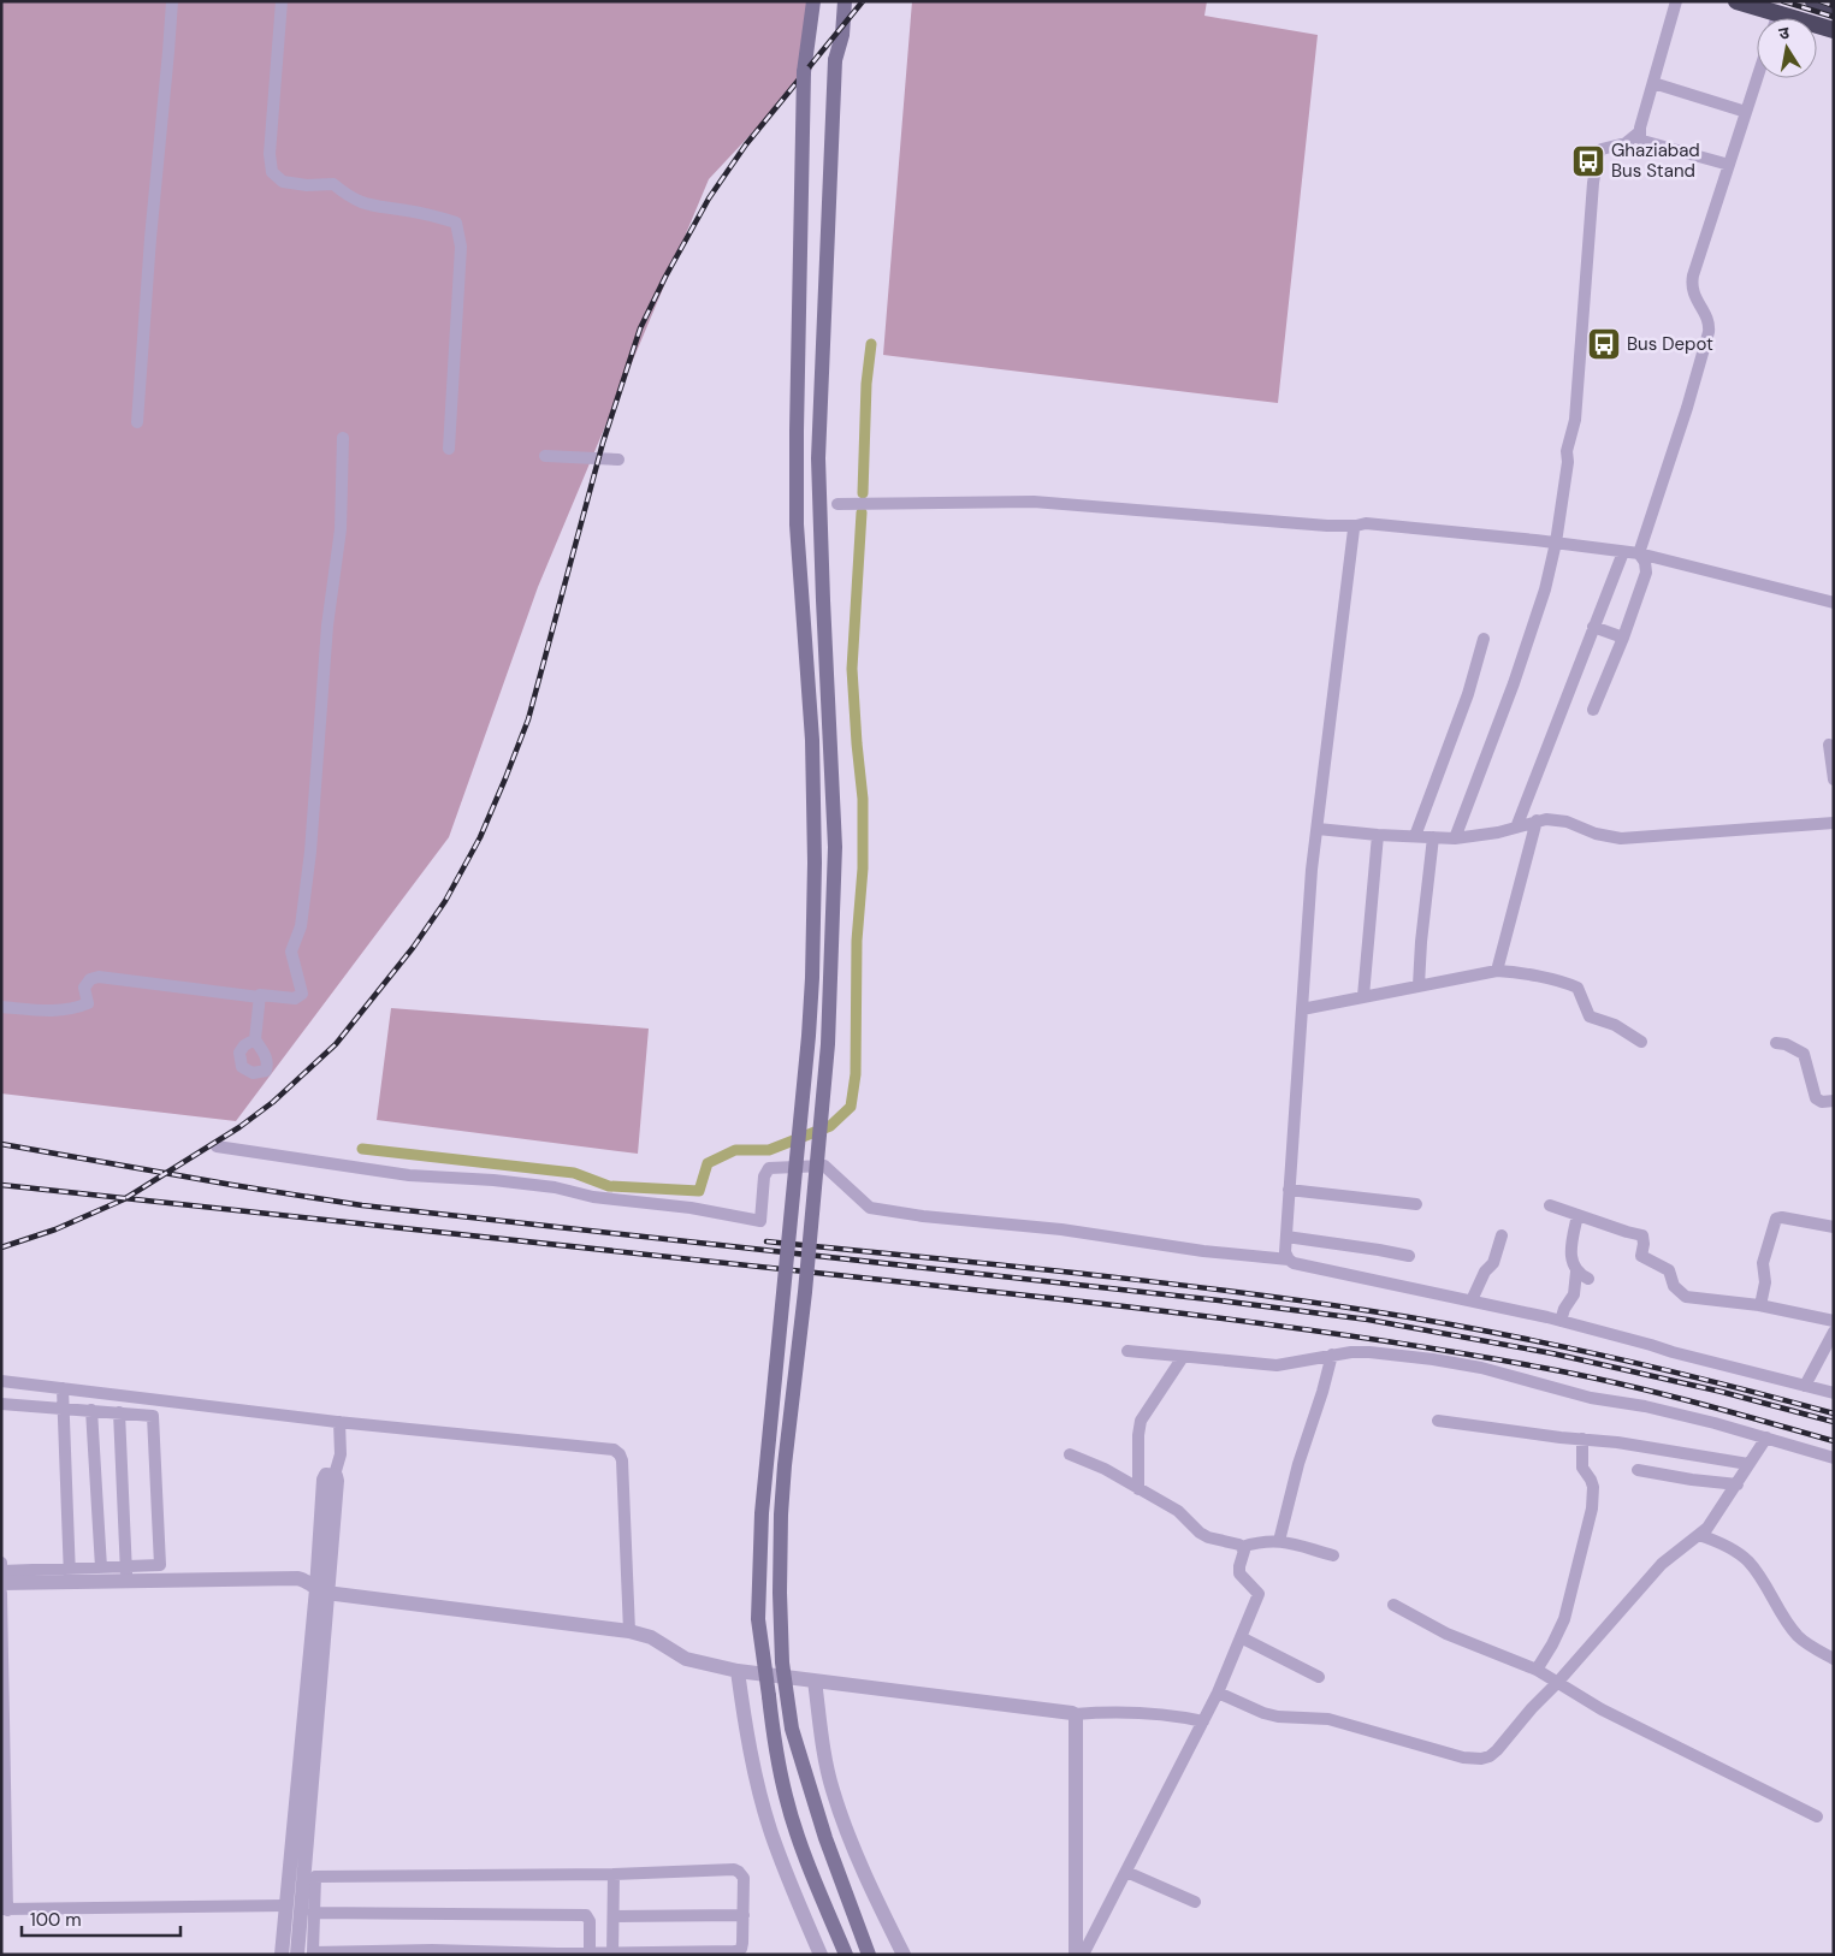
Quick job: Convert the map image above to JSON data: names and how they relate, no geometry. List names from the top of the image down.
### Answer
{
  "places": {
    "bus stop": ["Ghaziabad Bus Stand", "Bus Depot"]
  },
  "scale_bar": "100 m",
  "north": "top"
}
